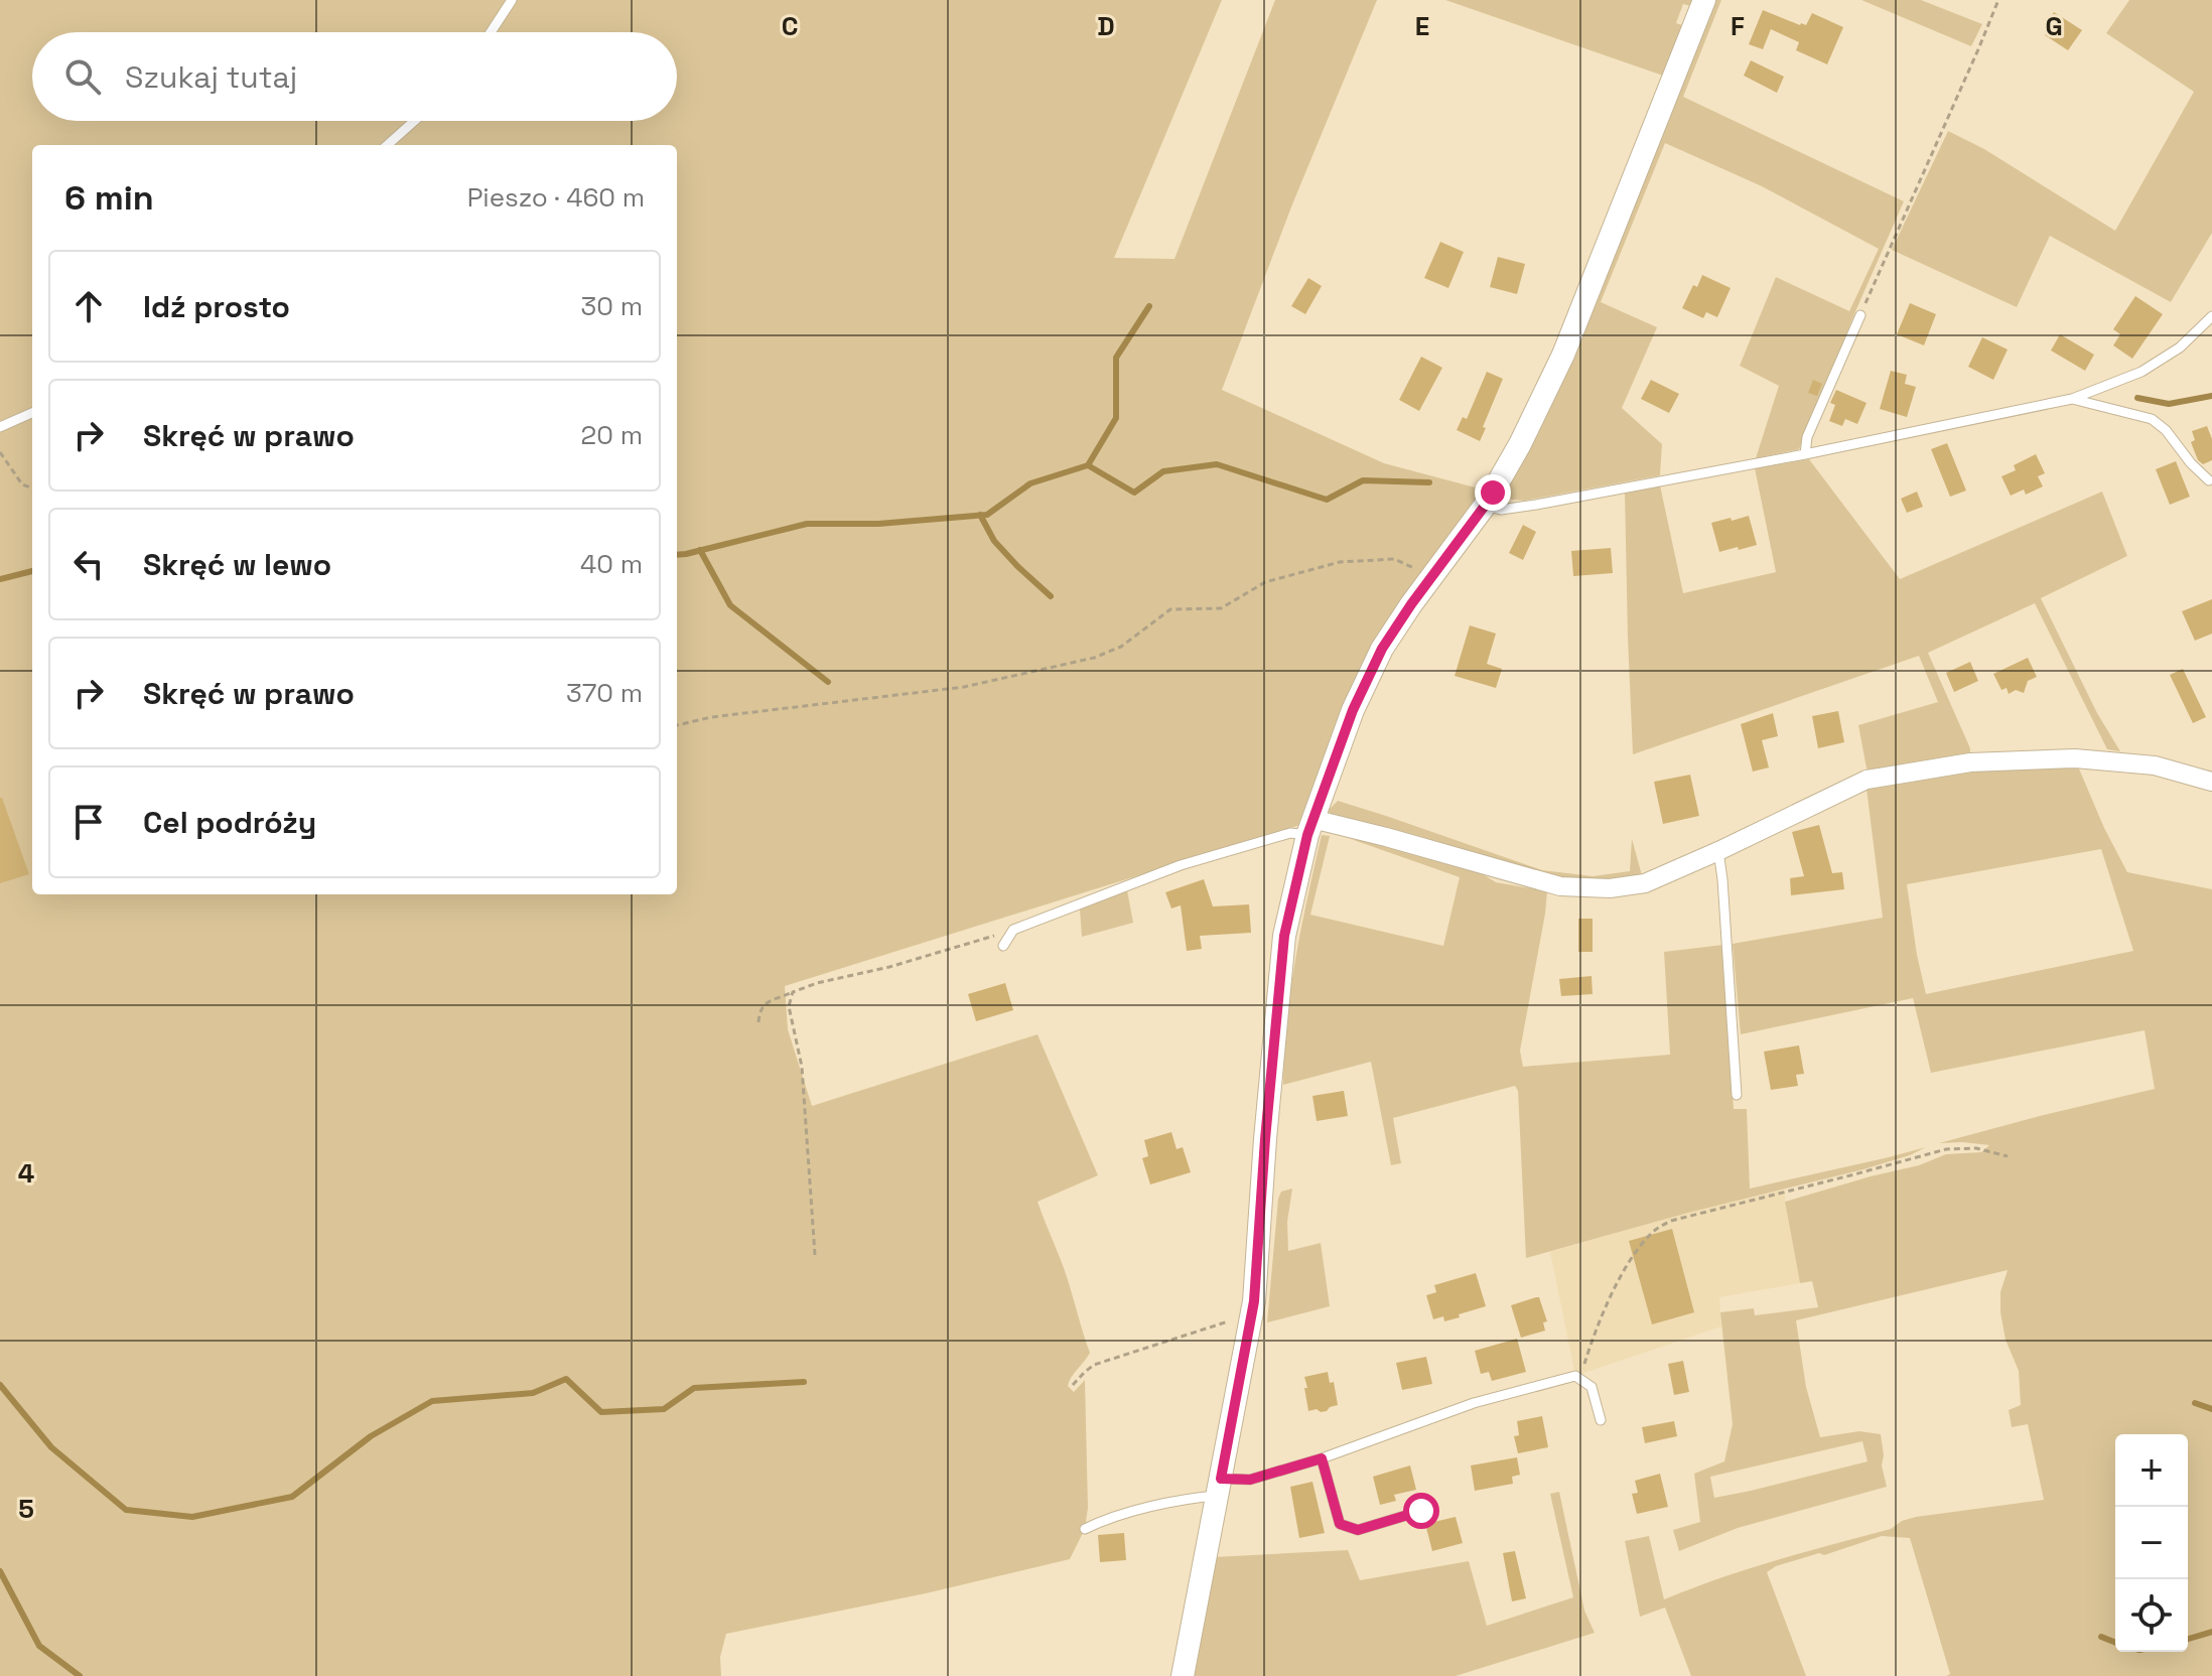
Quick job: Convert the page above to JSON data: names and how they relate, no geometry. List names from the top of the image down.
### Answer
{
  "page": {
    "search": "Szukaj tutaj",
    "heading": ["6 min", "Pieszo · 460 m"],
    "list": [
      ["Idź prosto", "30 m"],
      ["Skręć w prawo", "20 m"],
      ["Skręć w lewo", "40 m"],
      ["Skręć w prawo", "370 m"],
      "Cel podróży"
    ],
    "map_buttons": ["+", "−"]
  },
  "grid": {
    "columns": [
      "C",
      "D",
      "E",
      "F",
      "G"
    ],
    "rows": ["4", "5"]
  }
}
